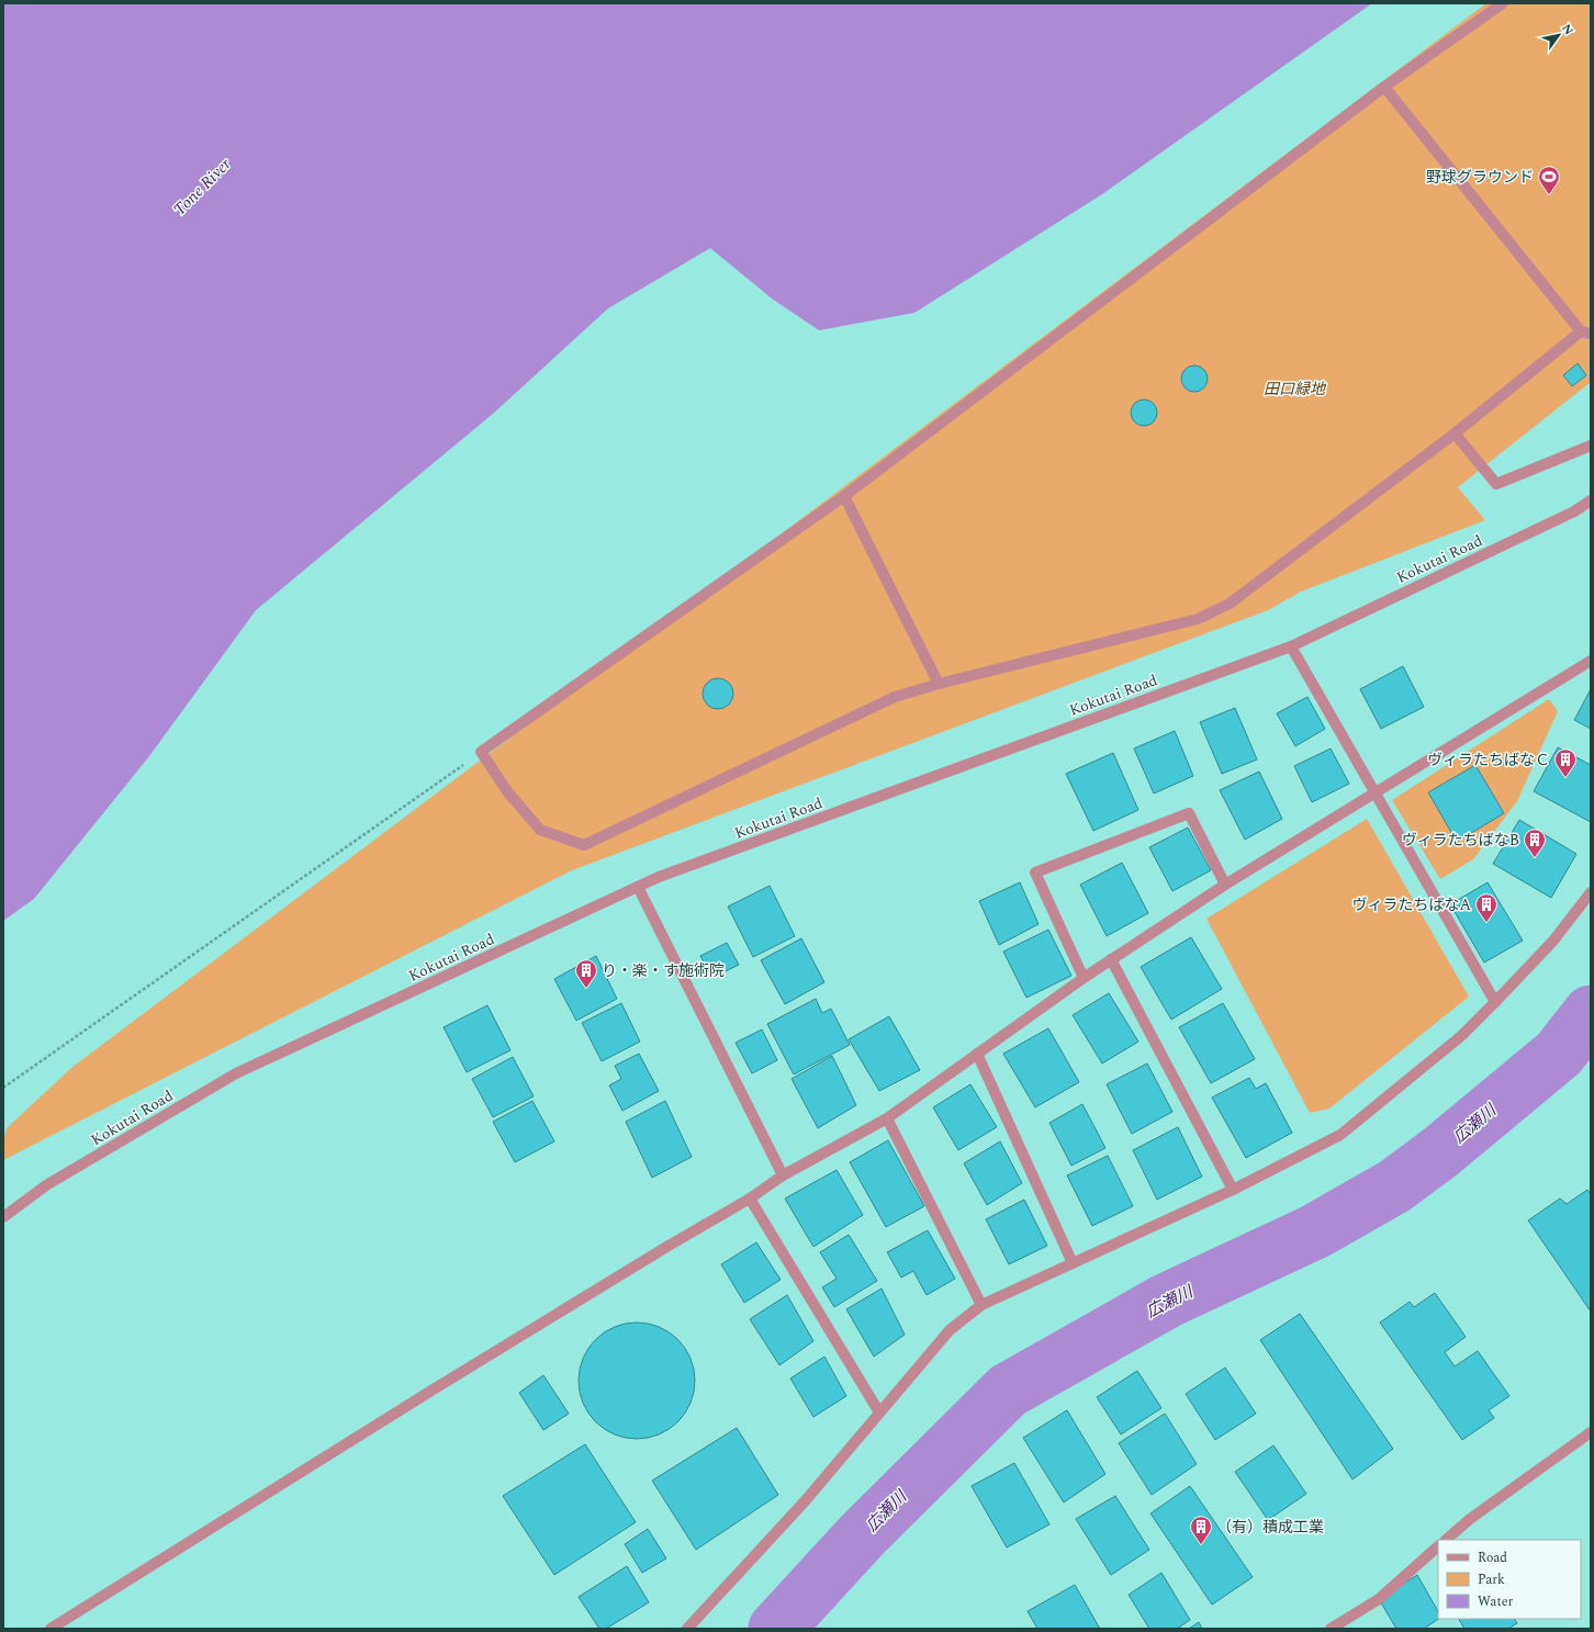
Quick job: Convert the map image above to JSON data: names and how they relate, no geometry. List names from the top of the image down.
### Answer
{
  "streets": {
    "street": ["Kokutai Road"]
  },
  "water": ["Tone River", "広瀬川"],
  "parks": ["田口緑地"],
  "places": {
    "sports": ["野球グラウンド"],
    "building": [
      "ヴィラたちばなＣ",
      "ヴィラたちばなB",
      "ヴィラたちばなA",
      "り・楽・す施術院",
      "（有）積成工業"
    ]
  },
  "legend": ["Road", "Park", "Water"],
  "north": "top right"
}
